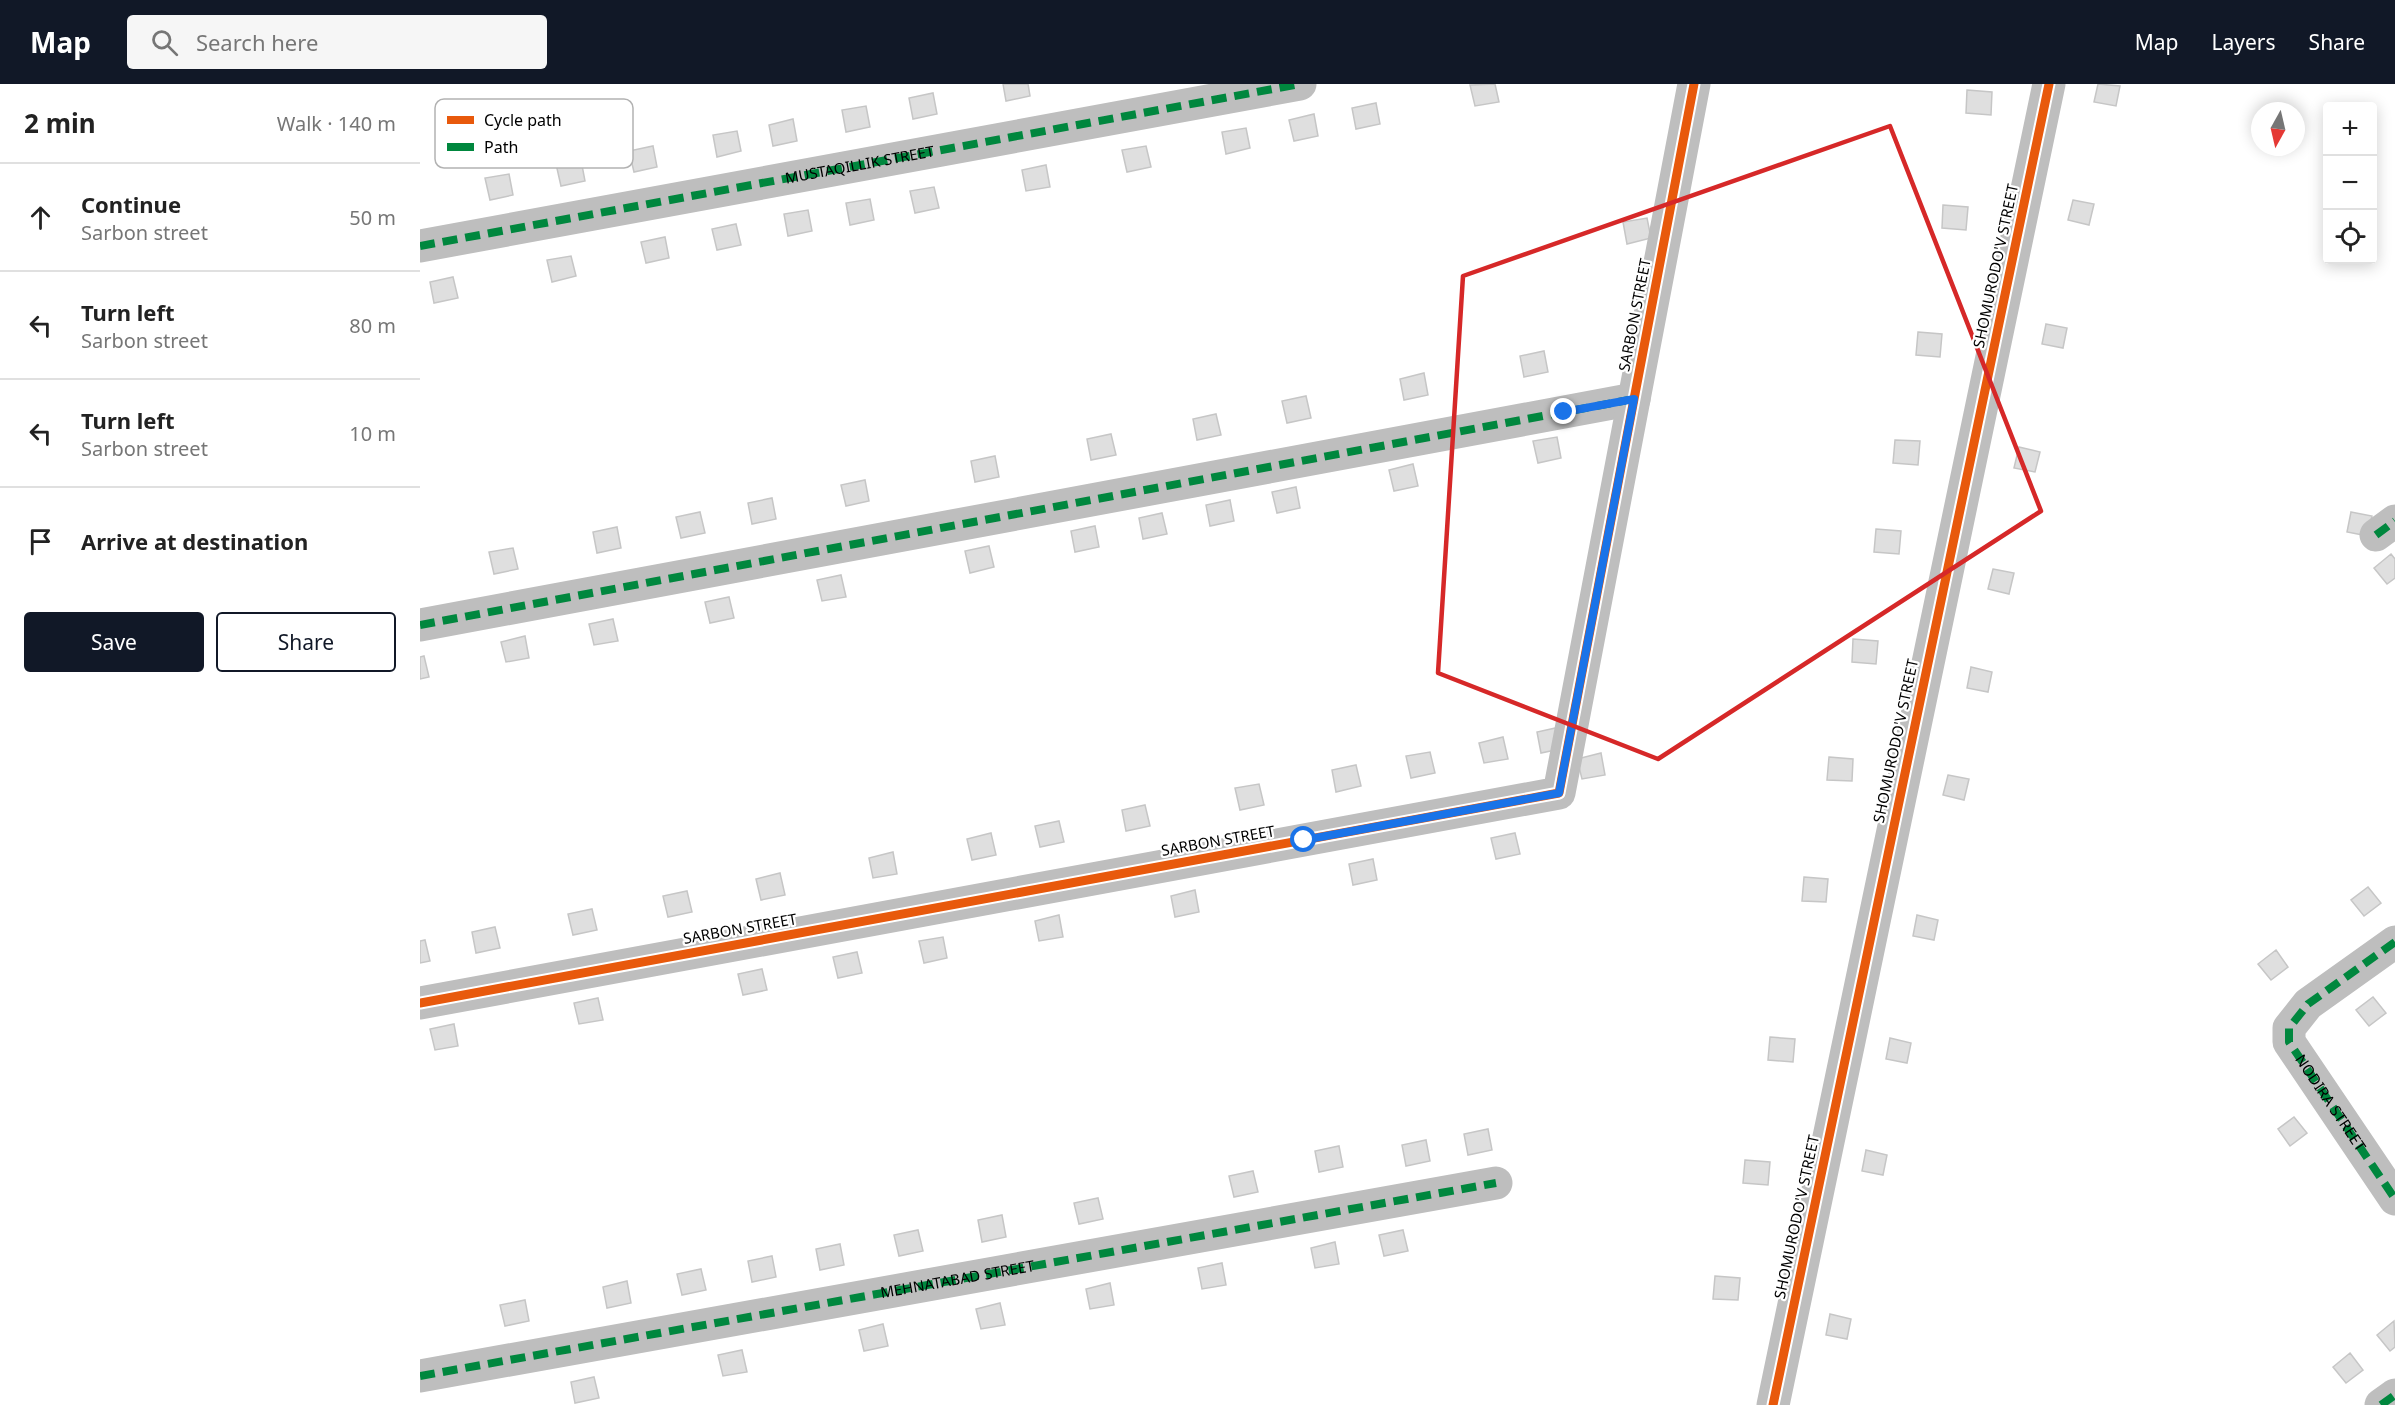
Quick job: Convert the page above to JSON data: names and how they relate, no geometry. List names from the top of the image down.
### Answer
{
  "streets": {
    "street": [
      "MUSTAQILLIK STREET",
      "SHOMURODO'V STREET",
      "SARBON STREET",
      "NODIRA STREET",
      "MEHNATАBАD STREET"
    ]
  },
  "legend": ["Cycle path", "Path"],
  "north": "bottom",
  "page": {
    "header": "Map",
    "search": "Search here",
    "nav": ["Map", "Layers", "Share"],
    "heading": ["2 min", "Walk · 140 m"],
    "map_buttons": ["+", "−"],
    "list": [
      ["Continue", "Sarbon street", "50 m"],
      ["Turn left", "Sarbon street", "80 m"],
      ["Turn left", "Sarbon street", "10 m"],
      "Arrive at destination"
    ],
    "buttons": ["Save", "Share"]
  }
}
